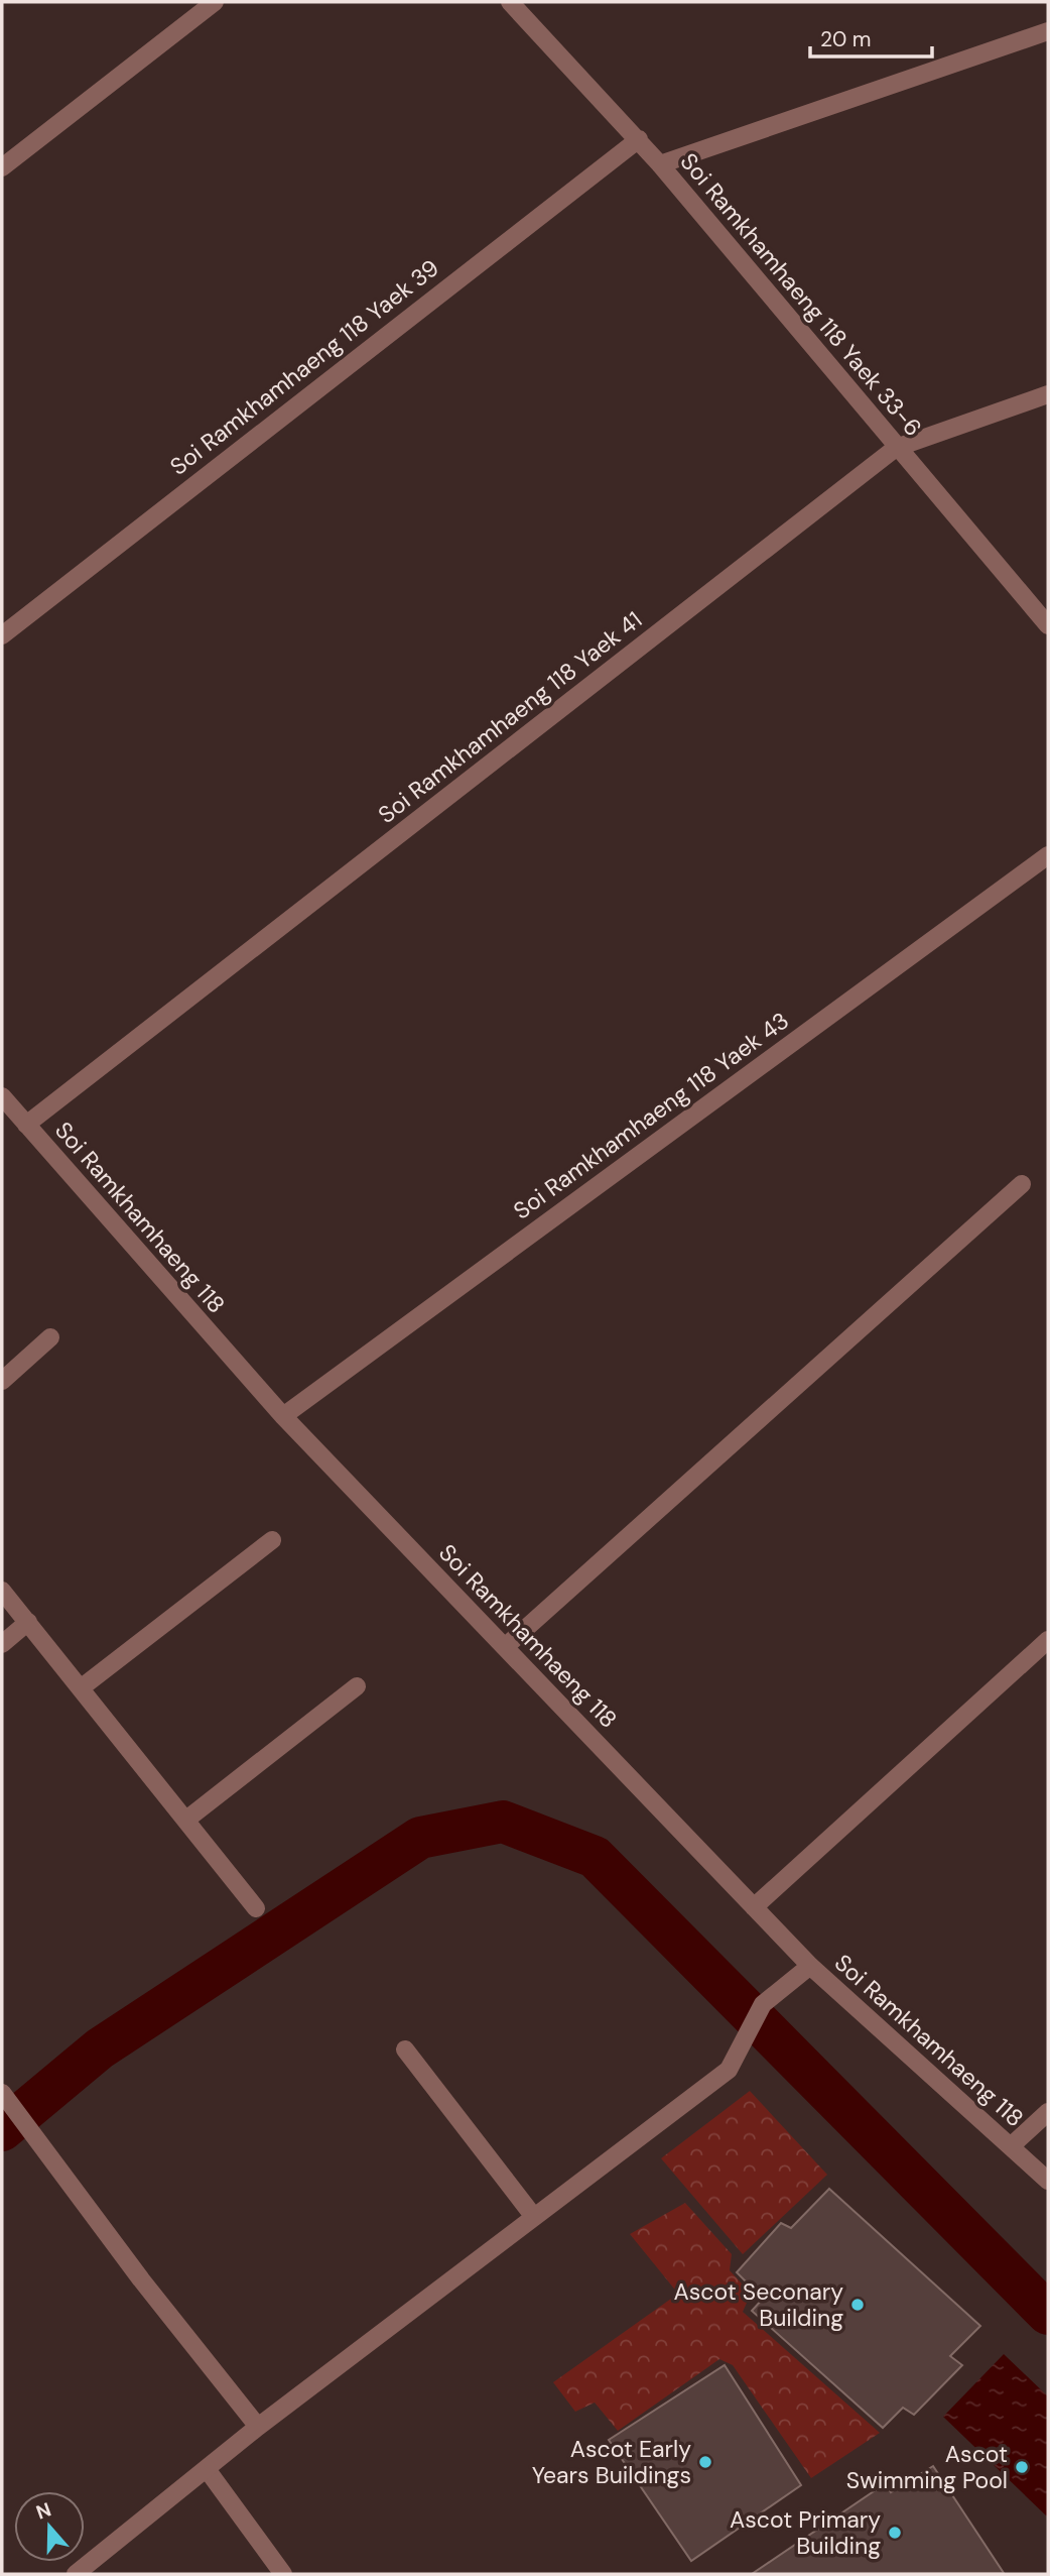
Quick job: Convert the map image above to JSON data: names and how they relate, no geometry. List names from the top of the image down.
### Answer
{
  "streets": {
    "street": [
      "Soi Ramkhamhaeng 118 Yaek 33-6",
      "Soi Ramkhamhaeng 118 Yaek 39",
      "Soi Ramkhamhaeng 118 Yaek 41",
      "Soi Ramkhamhaeng 118 Yaek 43",
      "Soi Ramkhamhaeng 118"
    ]
  },
  "crossings": [
    ["Soi Ramkhamhaeng 118 Yaek 33-6", "Soi Ramkhamhaeng 118 Yaek 39"],
    ["Soi Ramkhamhaeng 118 Yaek 33-6", "Soi Ramkhamhaeng 118 Yaek 41"],
    ["Soi Ramkhamhaeng 118 Yaek 41", "Soi Ramkhamhaeng 118"],
    ["Soi Ramkhamhaeng 118 Yaek 43", "Soi Ramkhamhaeng 118"]
  ],
  "places": [
    "Ascot Seconary Building",
    "Ascot Early Years Buildings",
    "Ascot Swimming Pool",
    "Ascot Primary Building"
  ],
  "scale_bar": "20 m",
  "north": "top"
}
